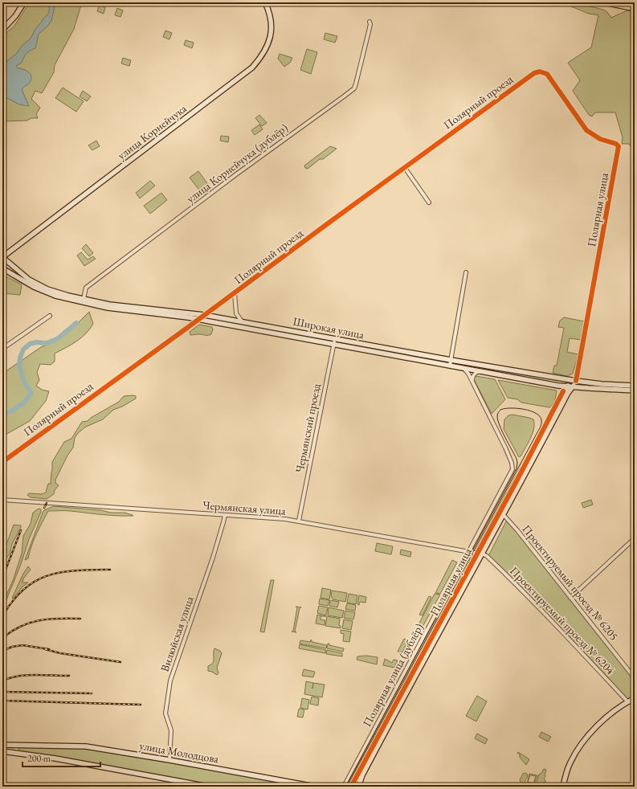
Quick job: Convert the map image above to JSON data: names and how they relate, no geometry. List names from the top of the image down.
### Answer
{
  "streets": {
    "main road": [
      "улица Корнейчука",
      "Полярная улица",
      "Широкая улица",
      "улица Молодцова"
    ],
    "street": [
      "Полярный проезд",
      "улица Корнейчука (дублёр)",
      "Чермянский проезд",
      "Чермянская улица",
      "Проектируемый проезд № 6205",
      "Проектируемый проезд № 6204",
      "Вилюйская улица",
      "Полярная улица (дублёр)"
    ]
  },
  "crossings": [
    ["Полярный проезд", "Полярная улица"],
    ["Полярный проезд", "Широкая улица"],
    ["улица Корнейчука", "Широкая улица"],
    ["улица Корнейчука (дублёр)", "Широкая улица"],
    ["Полярная улица", "Широкая улица"],
    ["Полярная улица", "Чермянская улица"],
    ["Полярная улица", "Проектируемый проезд № 6205"],
    ["Полярная улица", "Проектируемый проезд № 6204"],
    ["Широкая улица", "Чермянский проезд"],
    ["Чермянский проезд", "Чермянская улица"],
    ["Чермянская улица", "Проектируемый проезд № 6204"],
    ["Чермянская улица", "Вилюйская улица"],
    ["Чермянская улица", "Полярная улица (дублёр)"],
    ["Вилюйская улица", "улица Молодцова"]
  ],
  "scale_bar": "200 m"
}
